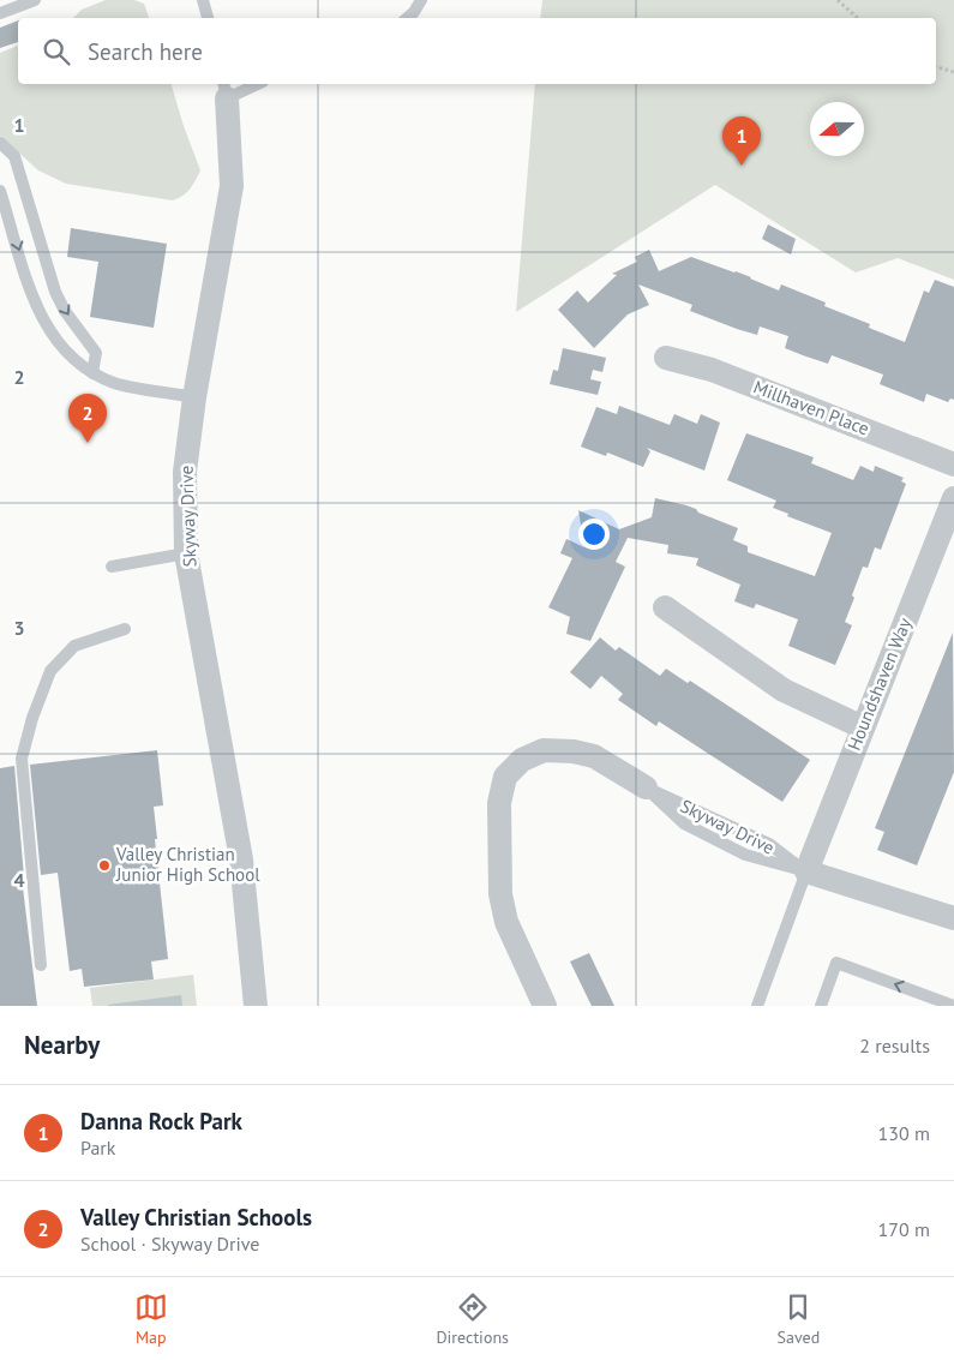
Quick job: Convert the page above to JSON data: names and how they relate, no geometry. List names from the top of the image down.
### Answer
{
  "streets": {
    "street": ["Millhaven Place", "Skyway Drive", "Houndshaven Way"]
  },
  "crossings": [
    ["Skyway Drive", "Houndshaven Way"]
  ],
  "places": ["Valley Christian Junior High School"],
  "north": "left",
  "page": {
    "search": "Search here",
    "pins": ["1", "2"],
    "heading": ["Nearby", "2 results"],
    "list": [
      {
        "mark": "1",
        "name": "Danna Rock Park",
        "note": "Park",
        "value": "130 m"
      },
      {
        "mark": "2",
        "name": "Valley Christian Schools",
        "note": "School · Skyway Drive",
        "value": "170 m"
      }
    ],
    "nav": ["Map", "Directions", "Saved"]
  },
  "grid": {
    "rows": [
      "1",
      "2",
      "3",
      "4"
    ]
  }
}
